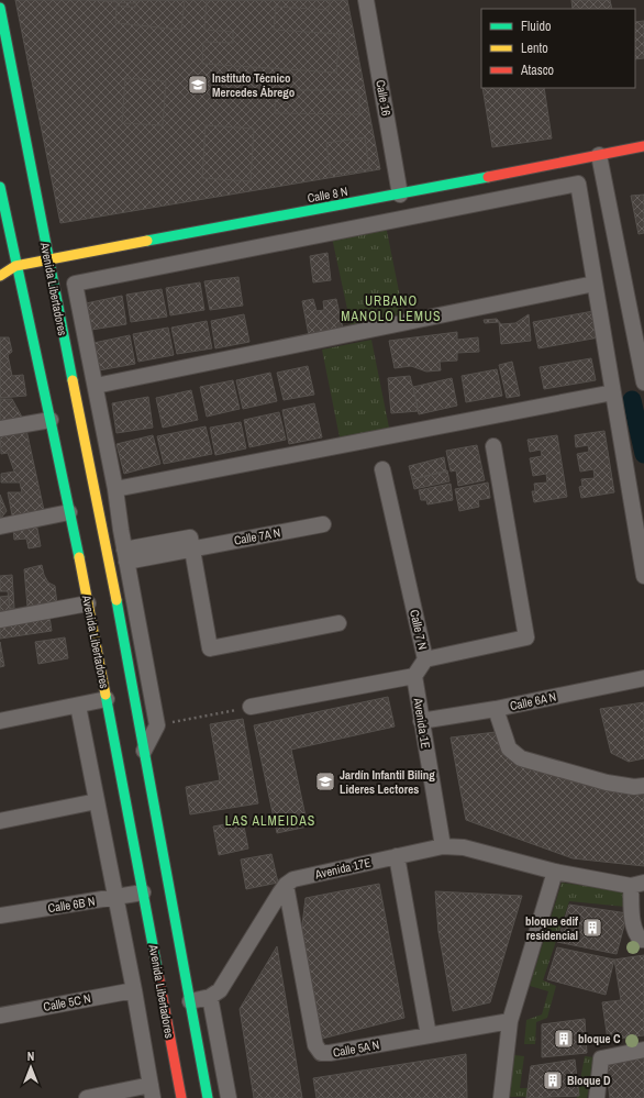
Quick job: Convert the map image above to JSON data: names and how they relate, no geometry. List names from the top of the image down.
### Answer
{
  "streets": {
    "main road": ["Calle 8 N", "Avenida Libertadores"],
    "street": [
      "Calle 16",
      "Calle 7A N",
      "Calle 7 N",
      "Calle 6A N",
      "Avenida 1E",
      "Avenida 17E",
      "Calle 6B N",
      "Calle 5C N",
      "Calle 5A N"
    ]
  },
  "crossings": [
    ["Calle 16", "Calle 8 N"],
    ["Calle 8 N", "Avenida Libertadores"],
    ["Avenida Libertadores", "Calle 7A N"],
    ["Avenida Libertadores", "Calle 6B N"],
    ["Calle 7 N", "Avenida 1E"],
    ["Calle 6A N", "Avenida 1E"],
    ["Avenida 1E", "Avenida 17E"],
    ["Avenida 17E", "Calle 5A N"]
  ],
  "districts": ["URBANO MANOLO LEMUS", "LAS ALMEIDAS"],
  "places": {
    "school or university": ["Instituto Técnico Mercedes Ábrego", "Jardín Infantil Biling Lideres Lectores"],
    "building": ["bloque edif residencial", "bloque C", "Bloque D"]
  },
  "legend": ["Fluido", "Lento", "Atasco"],
  "north": "top"
}
